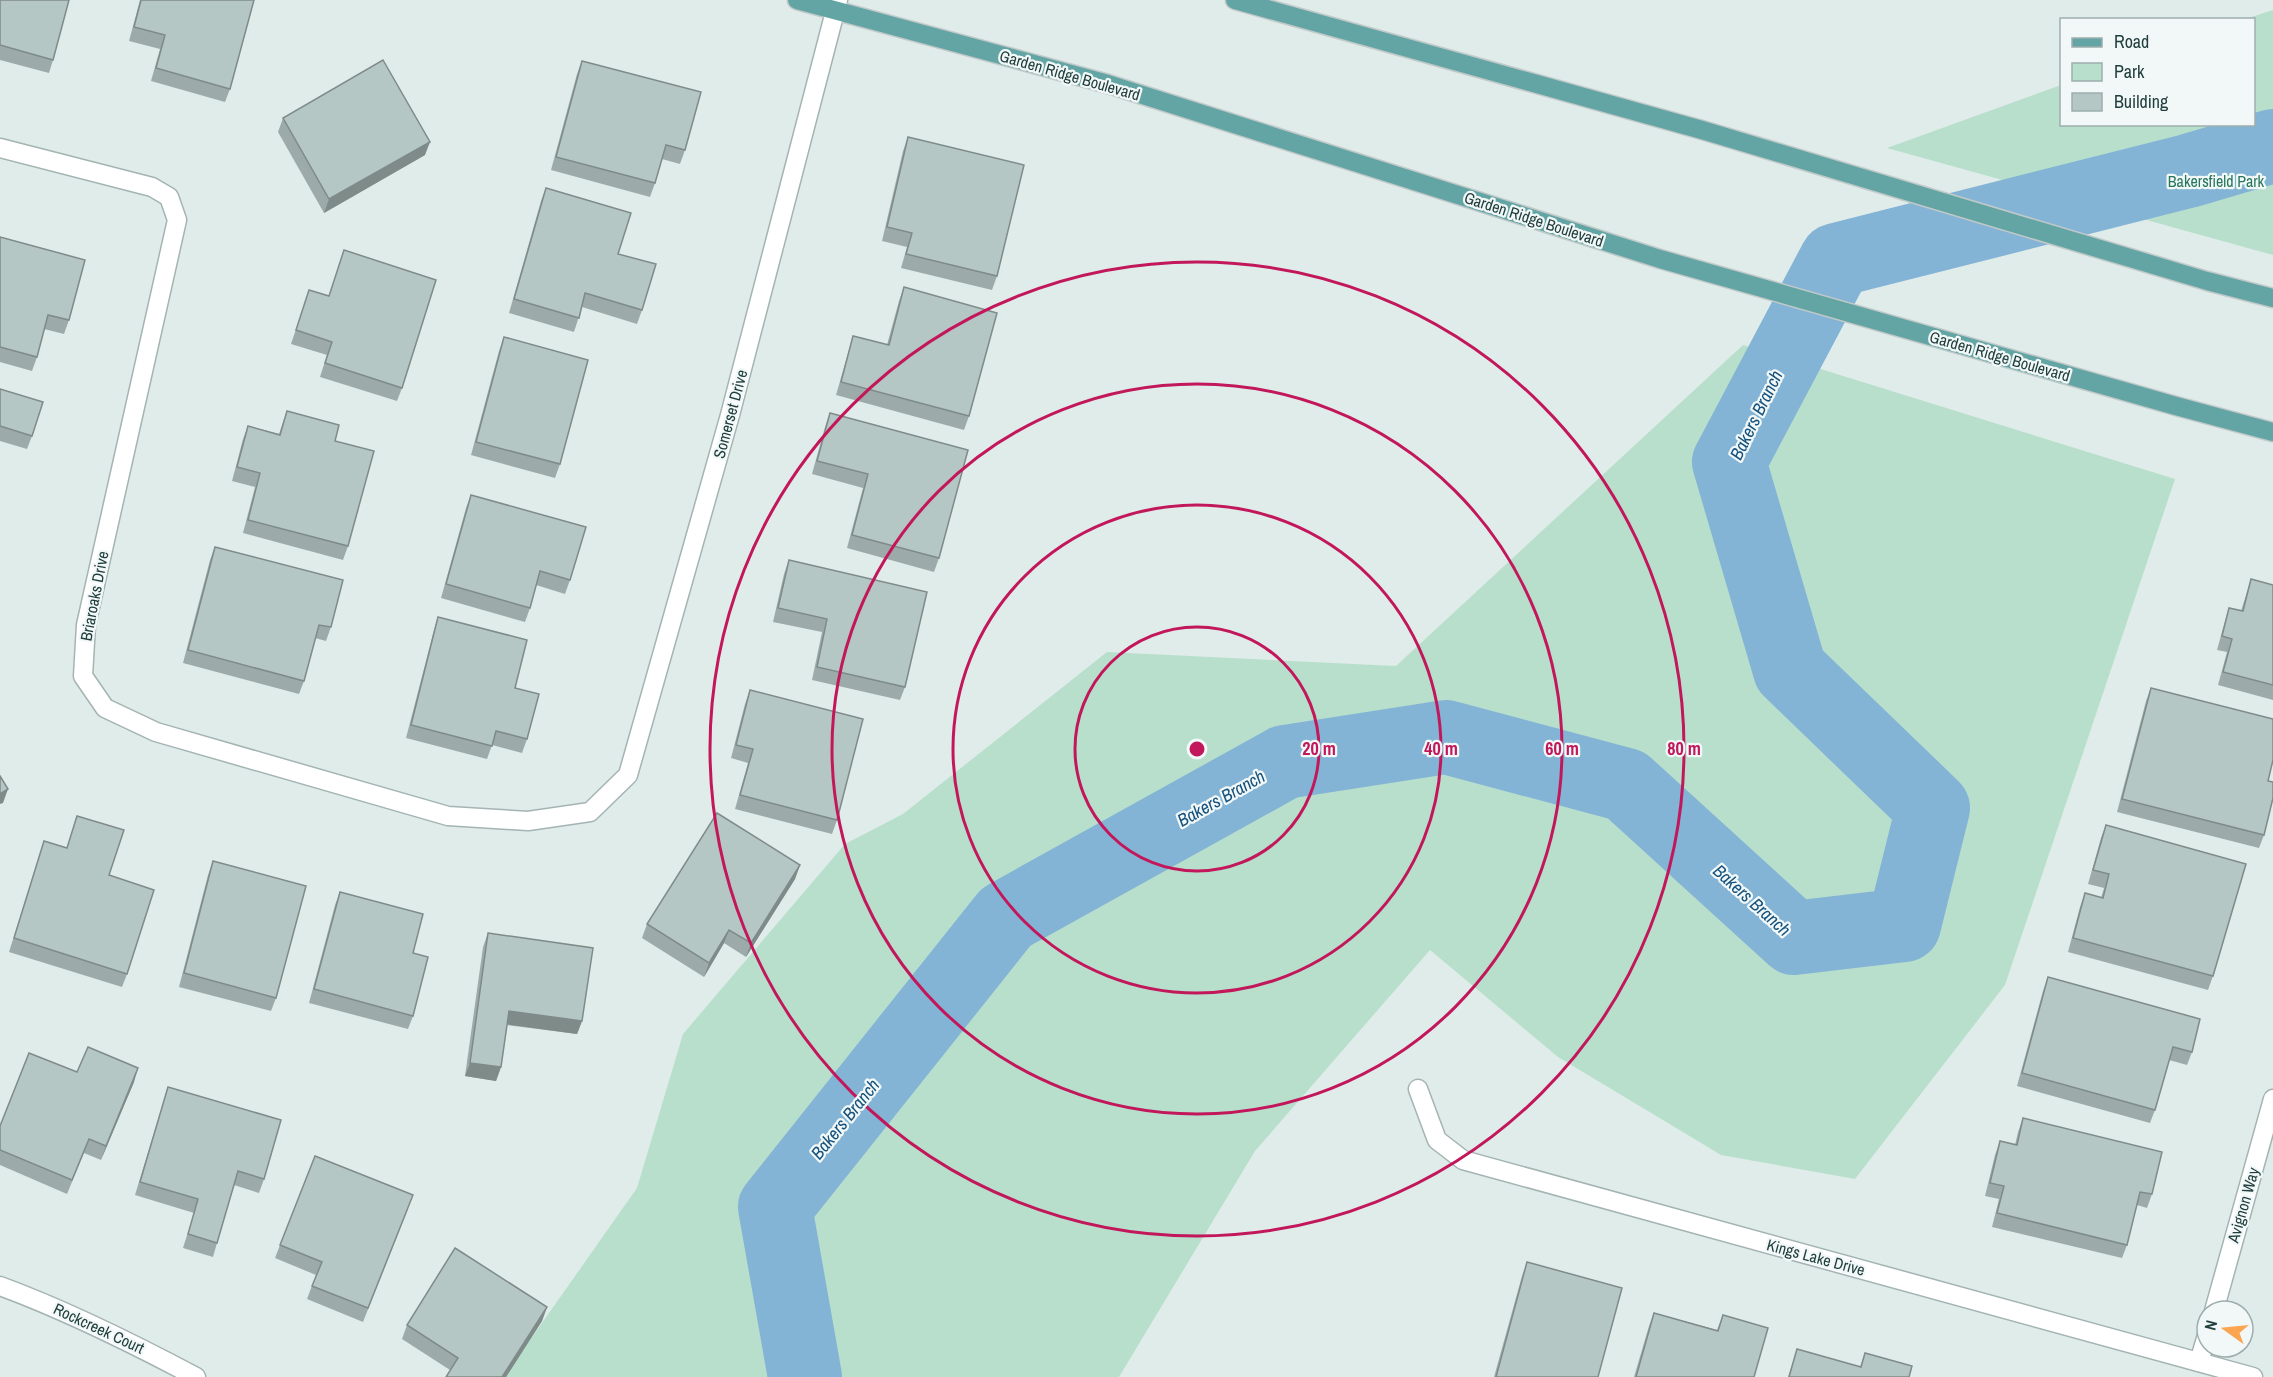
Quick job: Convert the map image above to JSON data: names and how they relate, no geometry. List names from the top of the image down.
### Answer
{
  "streets": {
    "main road": ["Garden Ridge Boulevard"],
    "street": [
      "Somerset Drive",
      "Briaroaks Drive",
      "Avignon Way",
      "Kings Lake Drive",
      "Rockcreek Court"
    ]
  },
  "crossings": [
    ["Garden Ridge Boulevard", "Somerset Drive"],
    ["Somerset Drive", "Briaroaks Drive"]
  ],
  "water": ["Bakers Branch"],
  "parks": ["Bakersfield Park"],
  "legend": ["Road", "Park", "Building"],
  "north": "left",
  "rings": [
    "20 m",
    "40 m",
    "60 m",
    "80 m"
  ]
}
